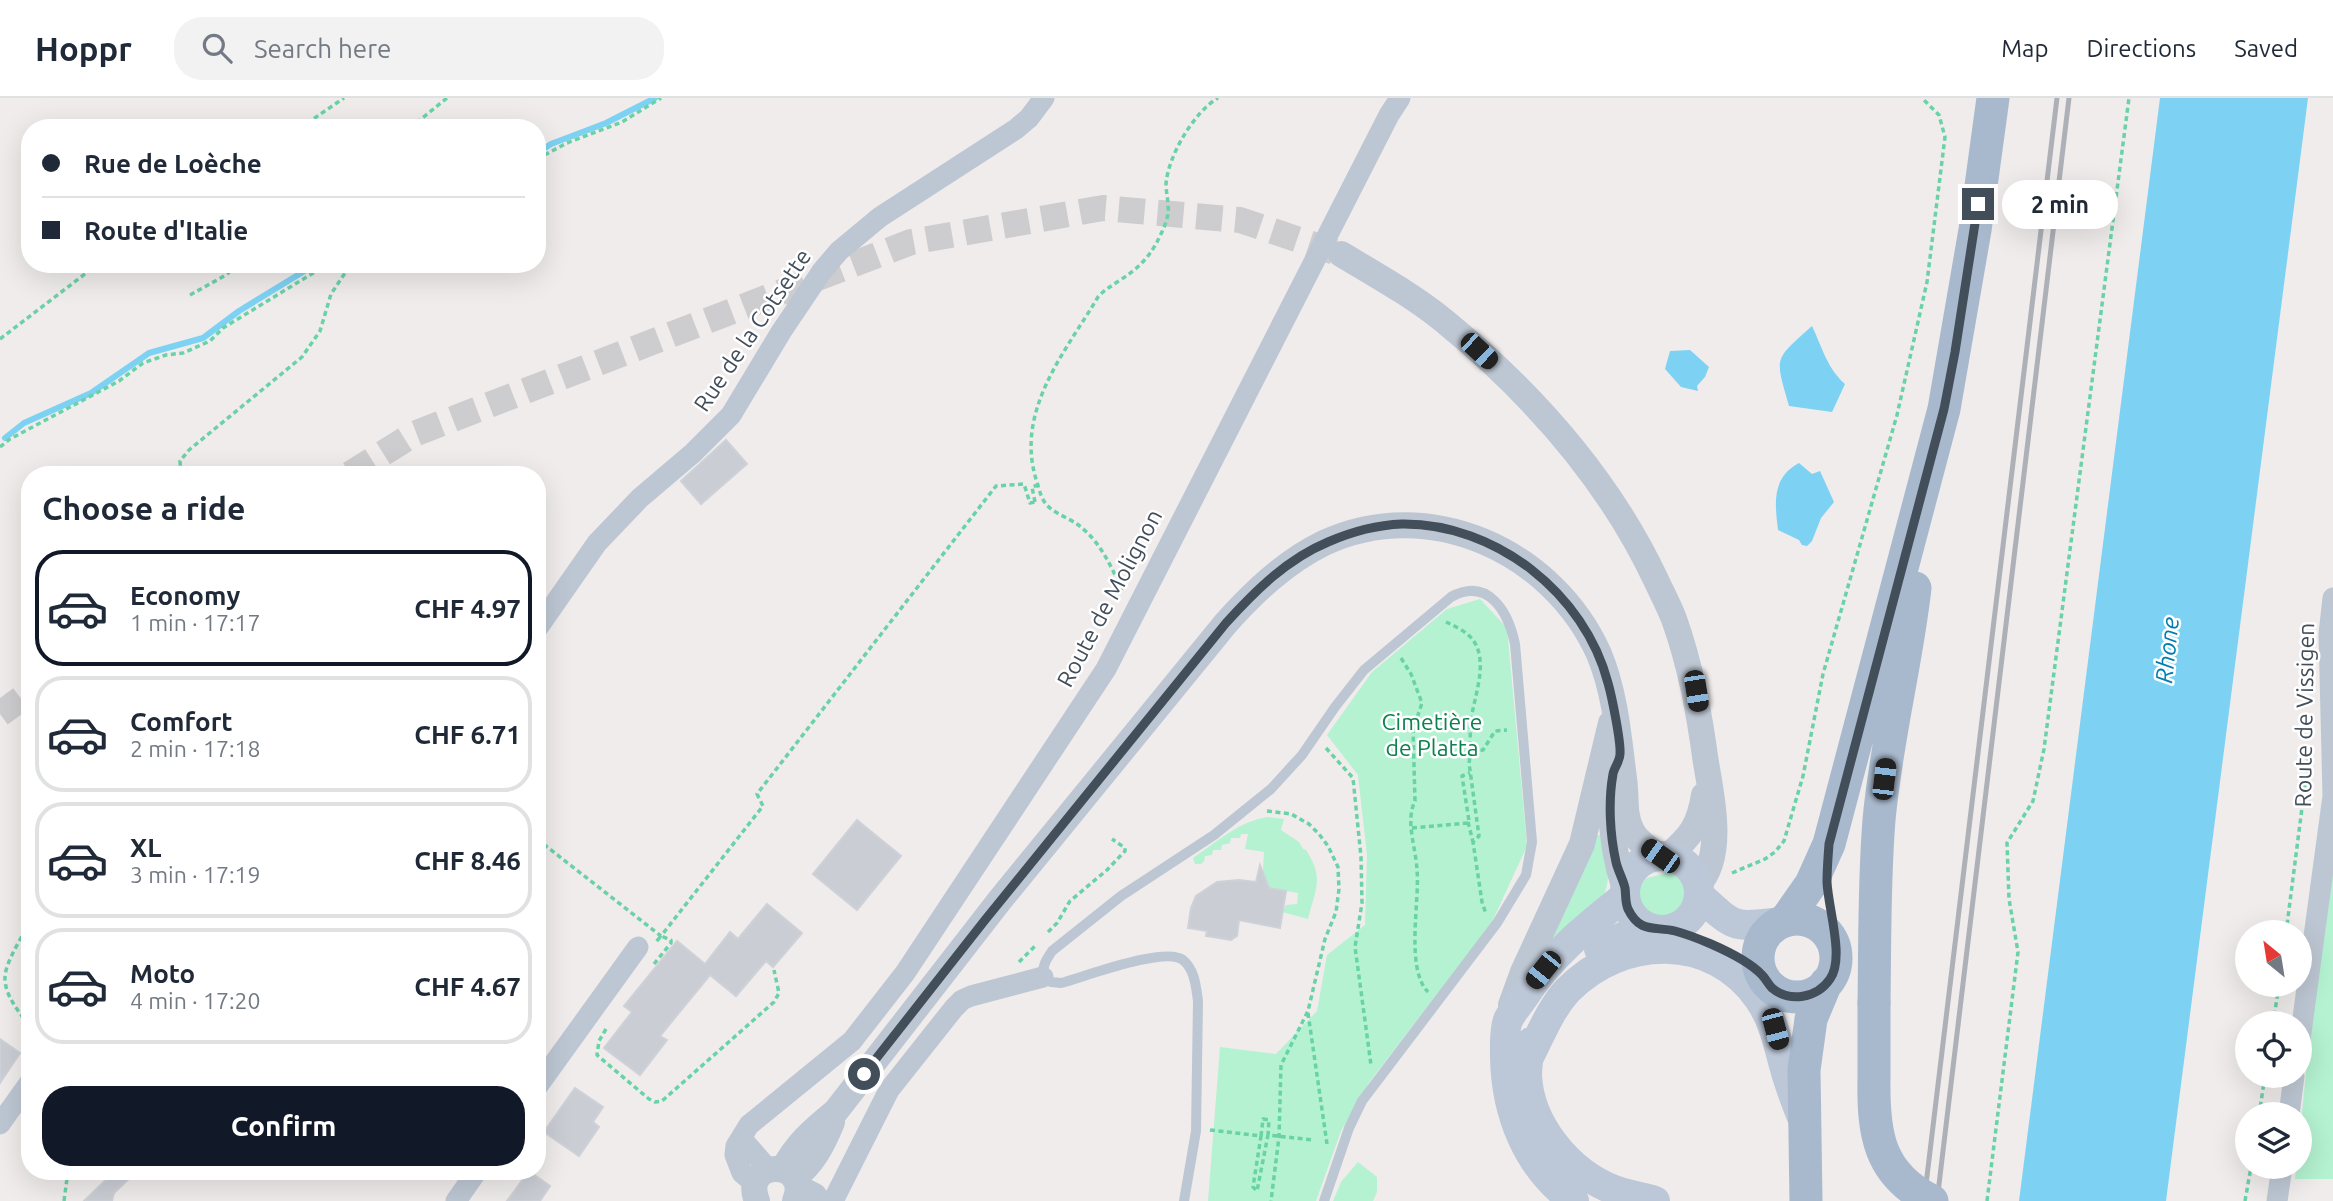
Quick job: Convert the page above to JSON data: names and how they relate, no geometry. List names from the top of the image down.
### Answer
{
  "streets": {
    "street": ["Rue de la Cotsette", "Route de Molignon", "Route de Vissigen"]
  },
  "water": ["Rhone"],
  "parks": ["Cimetière de Platta"],
  "north": "top left",
  "page": {
    "header": "Hoppr",
    "search": "Search here",
    "nav": ["Map", "Directions", "Saved"],
    "banner": ["Rue de Loèche", "Route d'Italie"],
    "bubble": "2 min",
    "heading": "Choose a ride",
    "list": [
      {
        "name": "Economy",
        "note": "1 min · 17:17",
        "value": "CHF 4.97"
      },
      {
        "name": "Comfort",
        "note": "2 min · 17:18",
        "value": "CHF 6.71"
      },
      {
        "name": "XL",
        "note": "3 min · 17:19",
        "value": "CHF 8.46"
      },
      {
        "name": "Moto",
        "note": "4 min · 17:20",
        "value": "CHF 4.67"
      }
    ],
    "buttons": "Confirm"
  }
}
